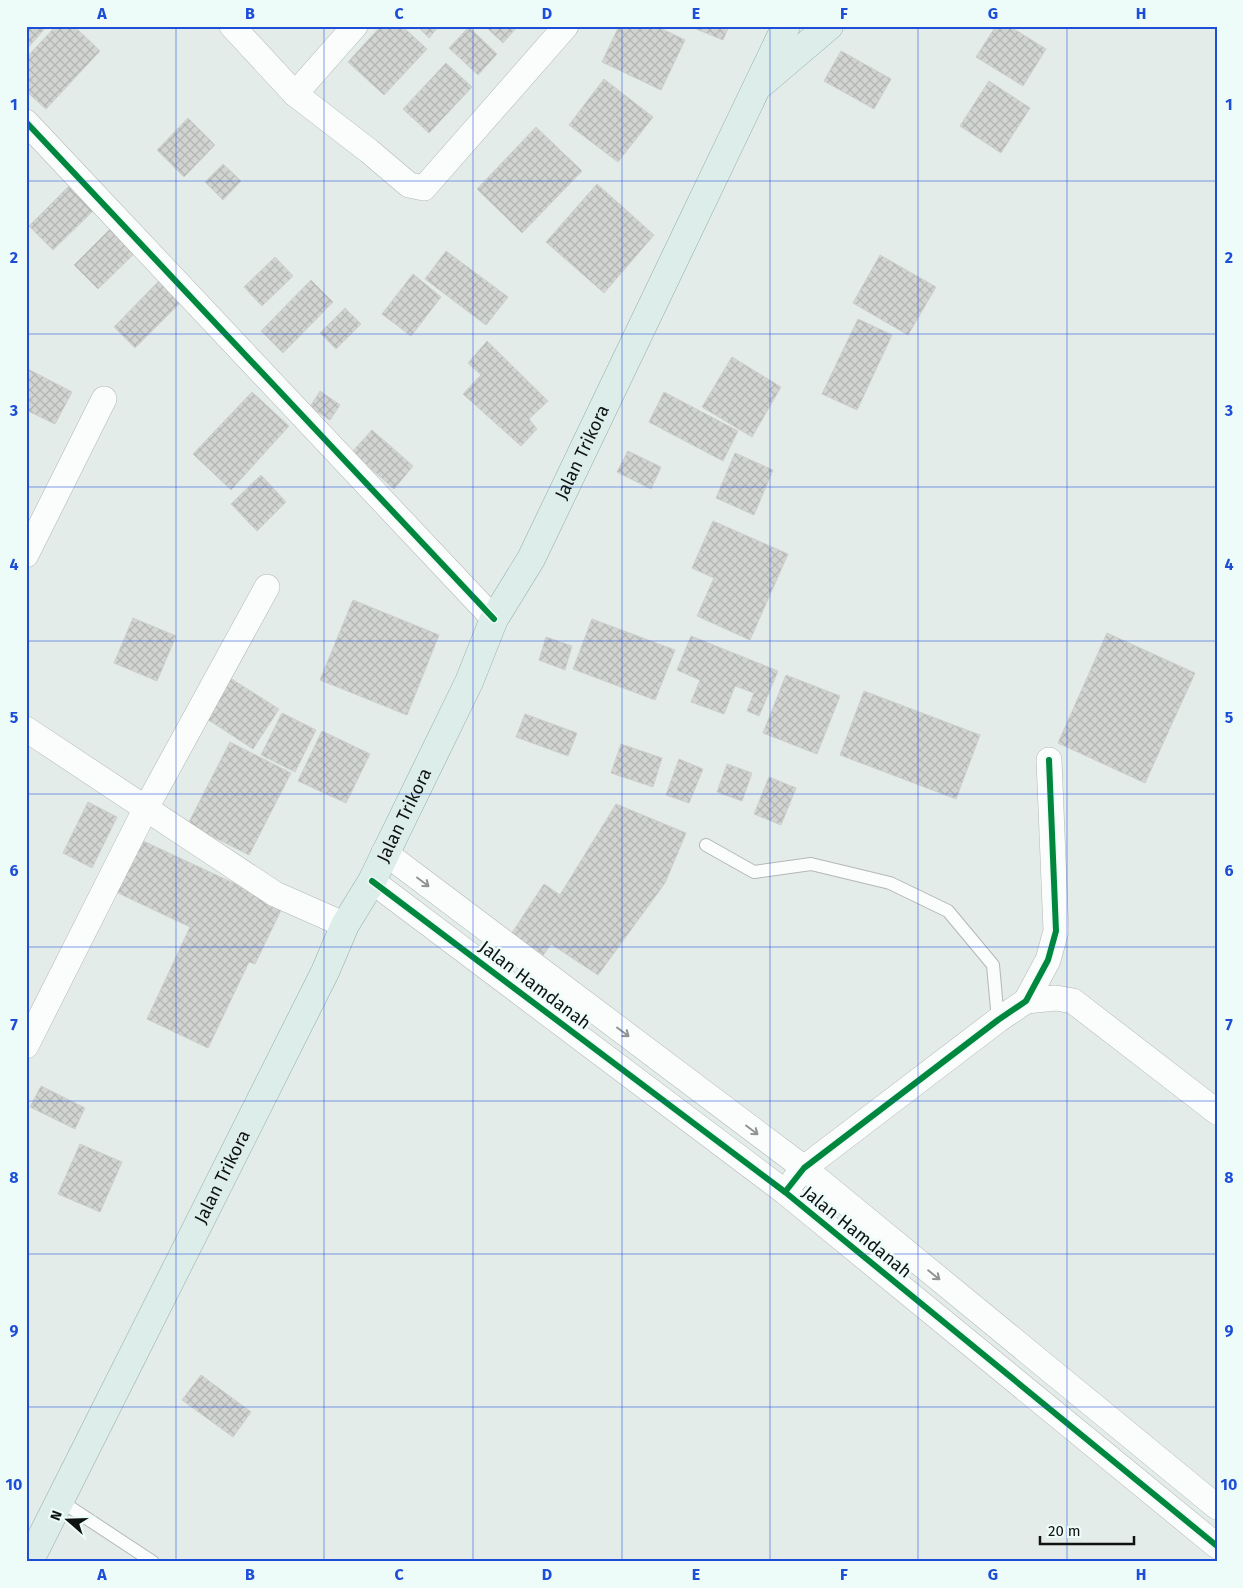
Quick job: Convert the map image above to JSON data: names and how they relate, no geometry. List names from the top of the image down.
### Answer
{
  "streets": {
    "main road": ["Jalan Trikora"],
    "street": ["Jalan Hamdanah"]
  },
  "crossings": [
    ["Jalan Trikora", "Jalan Hamdanah"]
  ],
  "scale_bar": "20 m",
  "north": "left",
  "grid": {
    "columns": [
      "A",
      "B",
      "C",
      "D",
      "E",
      "F",
      "G",
      "H"
    ],
    "rows": [
      "1",
      "2",
      "3",
      "4",
      "5",
      "6",
      "7",
      "8",
      "9",
      "10"
    ]
  }
}
